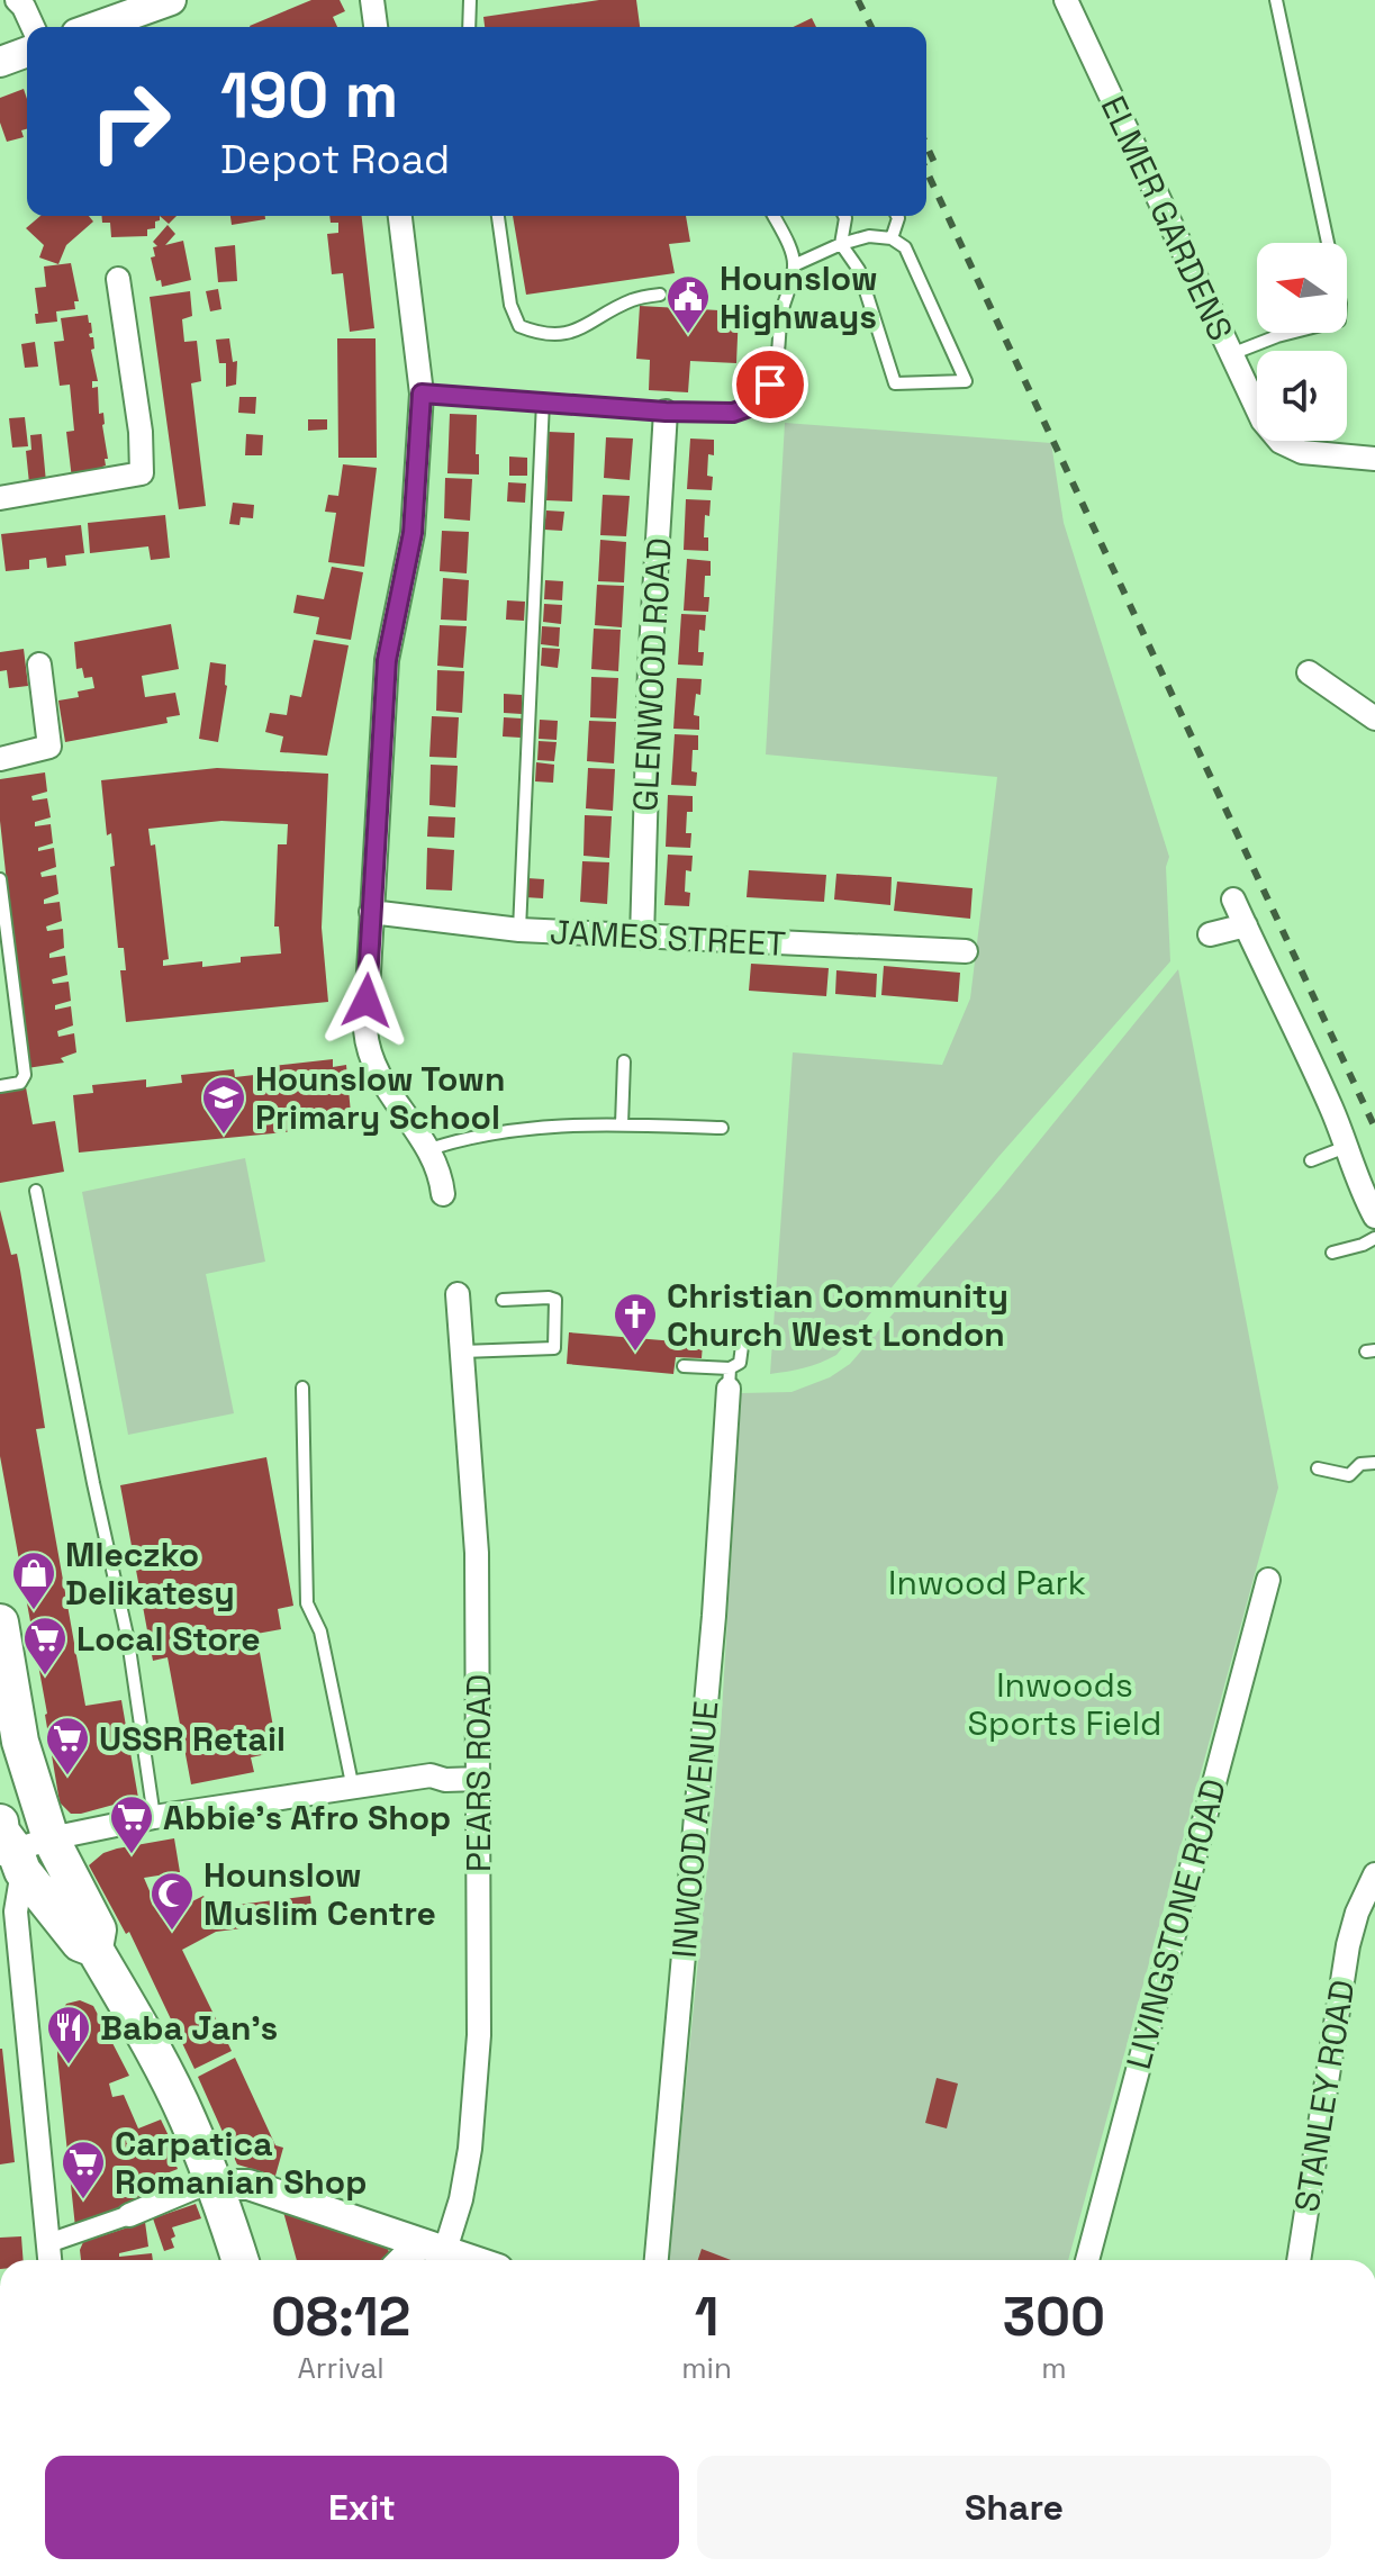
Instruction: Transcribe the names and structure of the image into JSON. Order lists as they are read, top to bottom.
{
  "streets": {
    "street": [
      "ELMER GARDENS",
      "GLENWOOD ROAD",
      "JAMES STREET",
      "PEARS ROAD",
      "INWOOD AVENUE",
      "LIVINGSTONE ROAD",
      "STANLEY ROAD"
    ]
  },
  "crossings": [
    ["GLENWOOD ROAD", "JAMES STREET"]
  ],
  "parks": ["Inwood Park", "Inwoods Sports Field"],
  "places": {
    "public building": ["Hounslow Highways"],
    "school or university": ["Hounslow Town Primary School"],
    "church": ["Christian Community Church West London"],
    "shop": ["Mleczko Delikatesy"],
    "supermarket": [
      "Local Store",
      "USSR Retail",
      "Abbie's Afro Shop",
      "Carpatica Romanian Shop"
    ],
    "mosque": ["Hounslow Muslim Centre"],
    "restaurant": ["Baba Jan's"]
  },
  "north": "left",
  "page": {
    "turn": ["190 m", "Depot Road"],
    "eta": [
      "08:12",
      "Arrival",
      "1",
      "min",
      "300",
      "m"
    ],
    "buttons": ["Exit", "Share"]
  }
}
